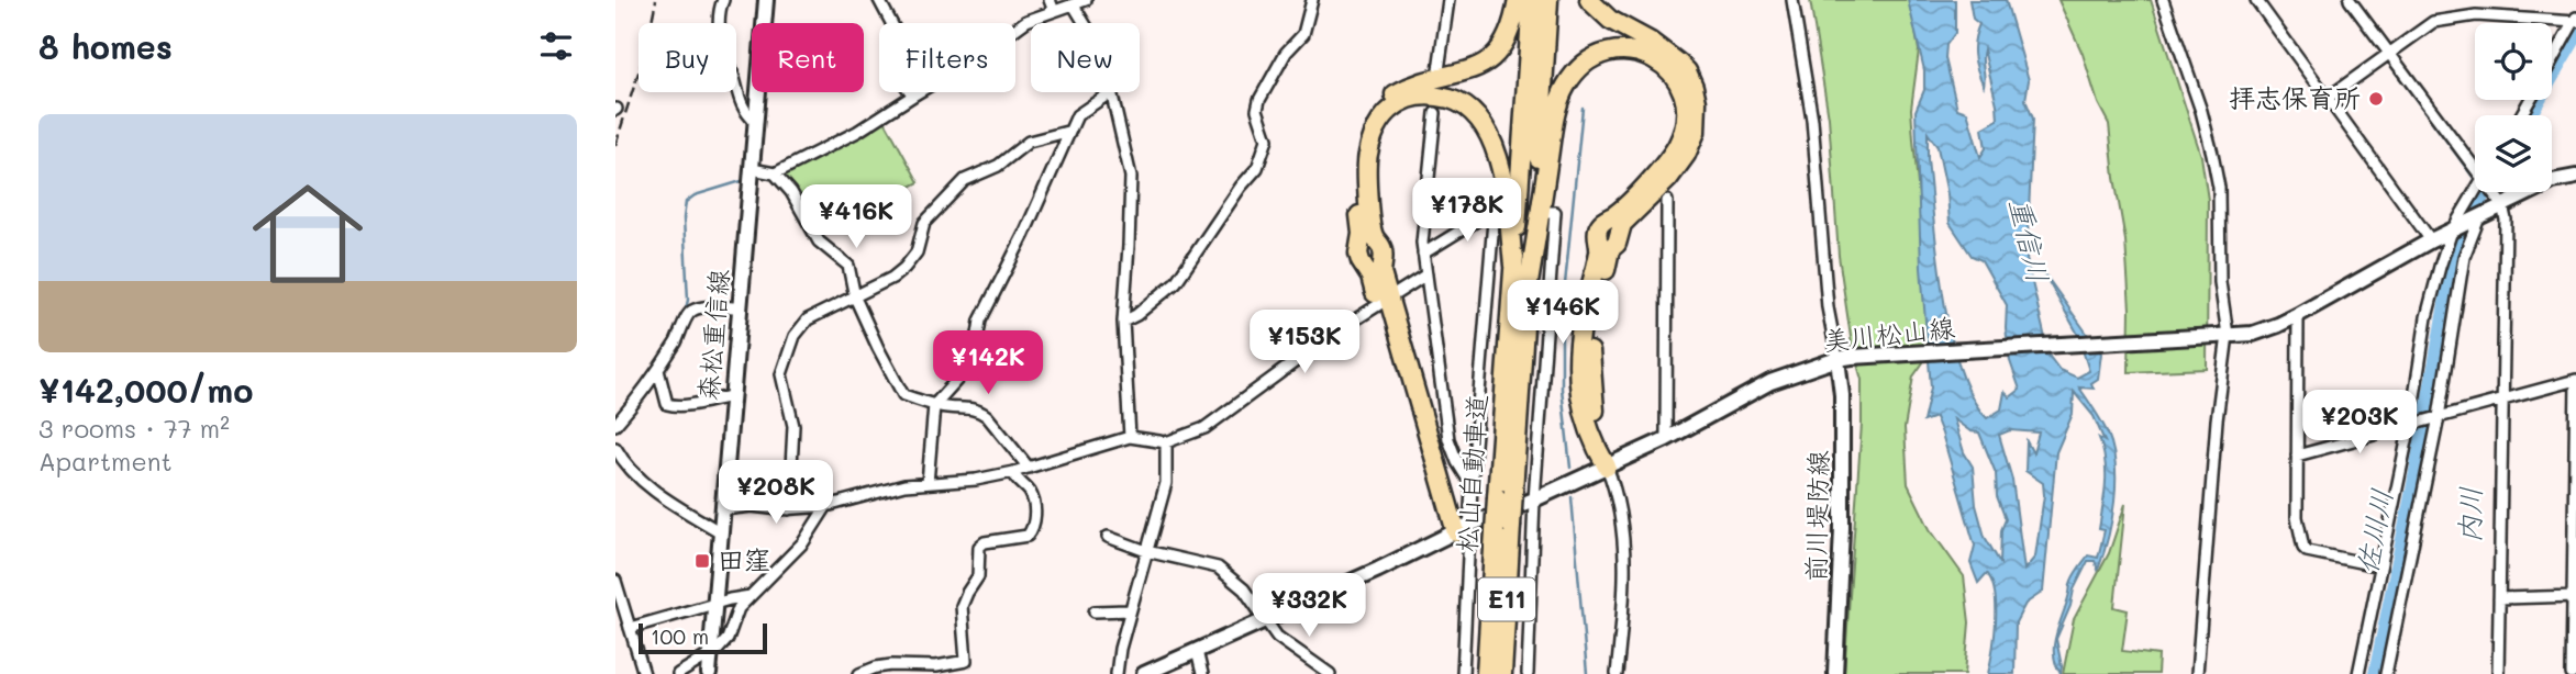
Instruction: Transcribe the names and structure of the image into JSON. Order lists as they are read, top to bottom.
{
  "streets": {
    "highway": ["松山自動車道", "E11"],
    "main road": ["森松重信線", "美川松山線", "前川堤防線"]
  },
  "crossings": [
    ["美川松山線", "前川堤防線"]
  ],
  "water": ["重信川", "内川", "佐川川"],
  "places": {
    "other": ["拝志保育所"],
    "transit": ["田窪"]
  },
  "scale_bar": "100 m",
  "page": {
    "heading": "8 homes",
    "chip": [
      "Buy",
      "Rent",
      "Filters",
      "New"
    ],
    "list": [
      {
        "name": "¥142,000/mo",
        "note": "3 rooms · 77 m² · Apartment"
      }
    ],
    "price": [
      "¥178K",
      "¥416K",
      "¥146K",
      "¥153K",
      "¥142K",
      "¥203K",
      "¥208K",
      "¥332K"
    ],
    "scale": "100 m"
  }
}
